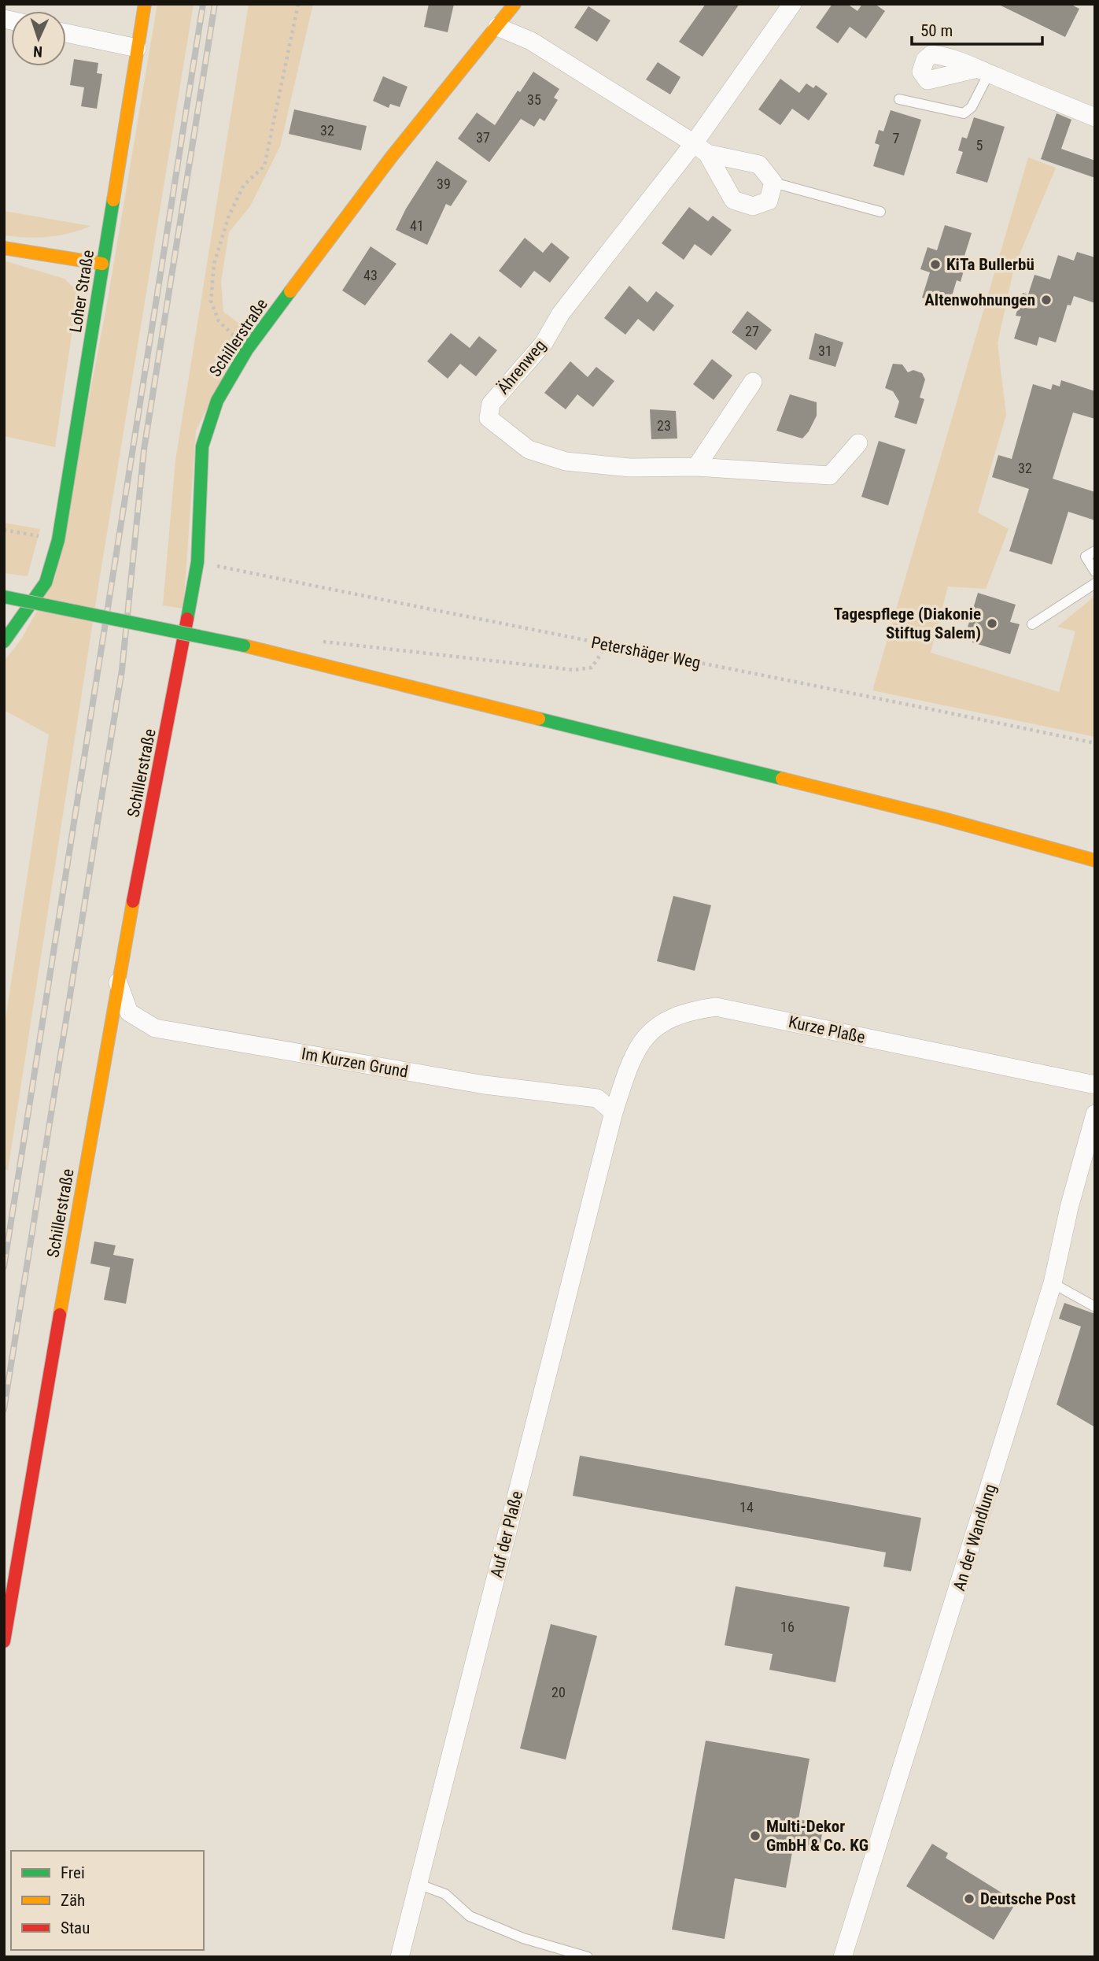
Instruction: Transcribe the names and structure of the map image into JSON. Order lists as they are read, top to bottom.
{
  "streets": {
    "street": [
      "Loher Straße",
      "Schillerstraße",
      "Ährenweg",
      "Kurze Plaße",
      "Im Kurzen Grund",
      "Auf der Plaße",
      "An der Wandlung"
    ],
    "path": ["Petershäger Weg"]
  },
  "crossings": [
    ["Schillerstraße", "Petershäger Weg"],
    ["Schillerstraße", "Im Kurzen Grund"],
    ["Kurze Plaße", "Im Kurzen Grund"],
    ["Kurze Plaße", "Auf der Plaße"],
    ["Im Kurzen Grund", "Auf der Plaße"]
  ],
  "places": [
    "KiTa Bullerbü",
    "Altenwohnungen",
    "Tagespflege (Diakonie Stiftug Salem)",
    "Multi-Dekor GmbH & Co. KG",
    "Deutsche Post"
  ],
  "house_numbers": [
    "35",
    "32",
    "37",
    "7",
    "5",
    "39",
    "41",
    "43",
    "27",
    "31",
    "23",
    "32",
    "14",
    "16",
    "20"
  ],
  "legend": ["Frei", "Zäh", "Stau"],
  "scale_bar": "50 m",
  "north": "bottom"
}
